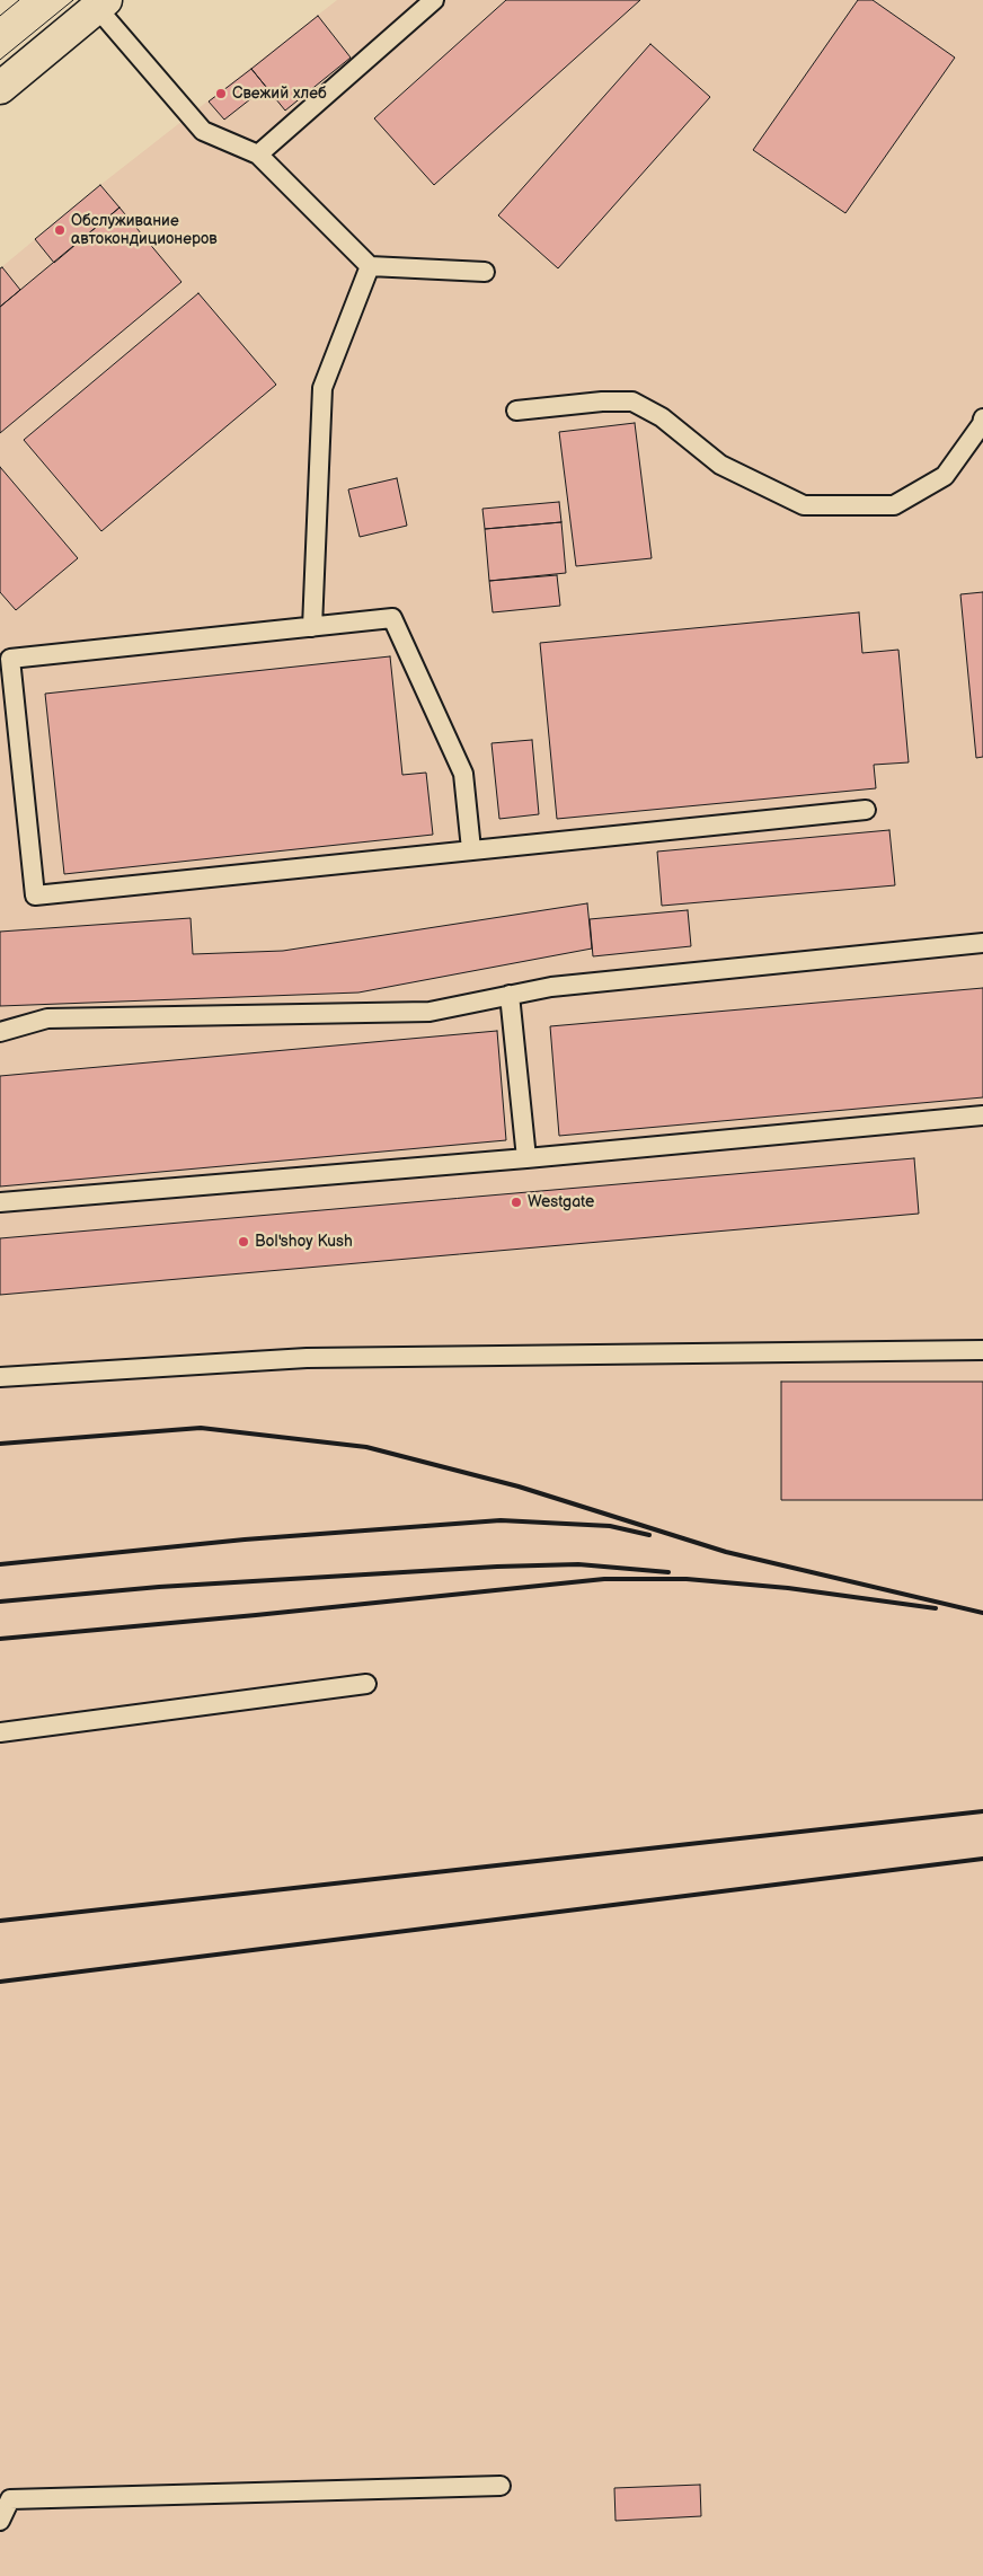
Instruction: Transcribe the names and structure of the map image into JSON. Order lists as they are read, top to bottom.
{
  "places": [
    "Свежий хлеб",
    "Обслуживание автокондиционеров",
    "Westgate",
    "Bol'shoy Kush"
  ]
}
